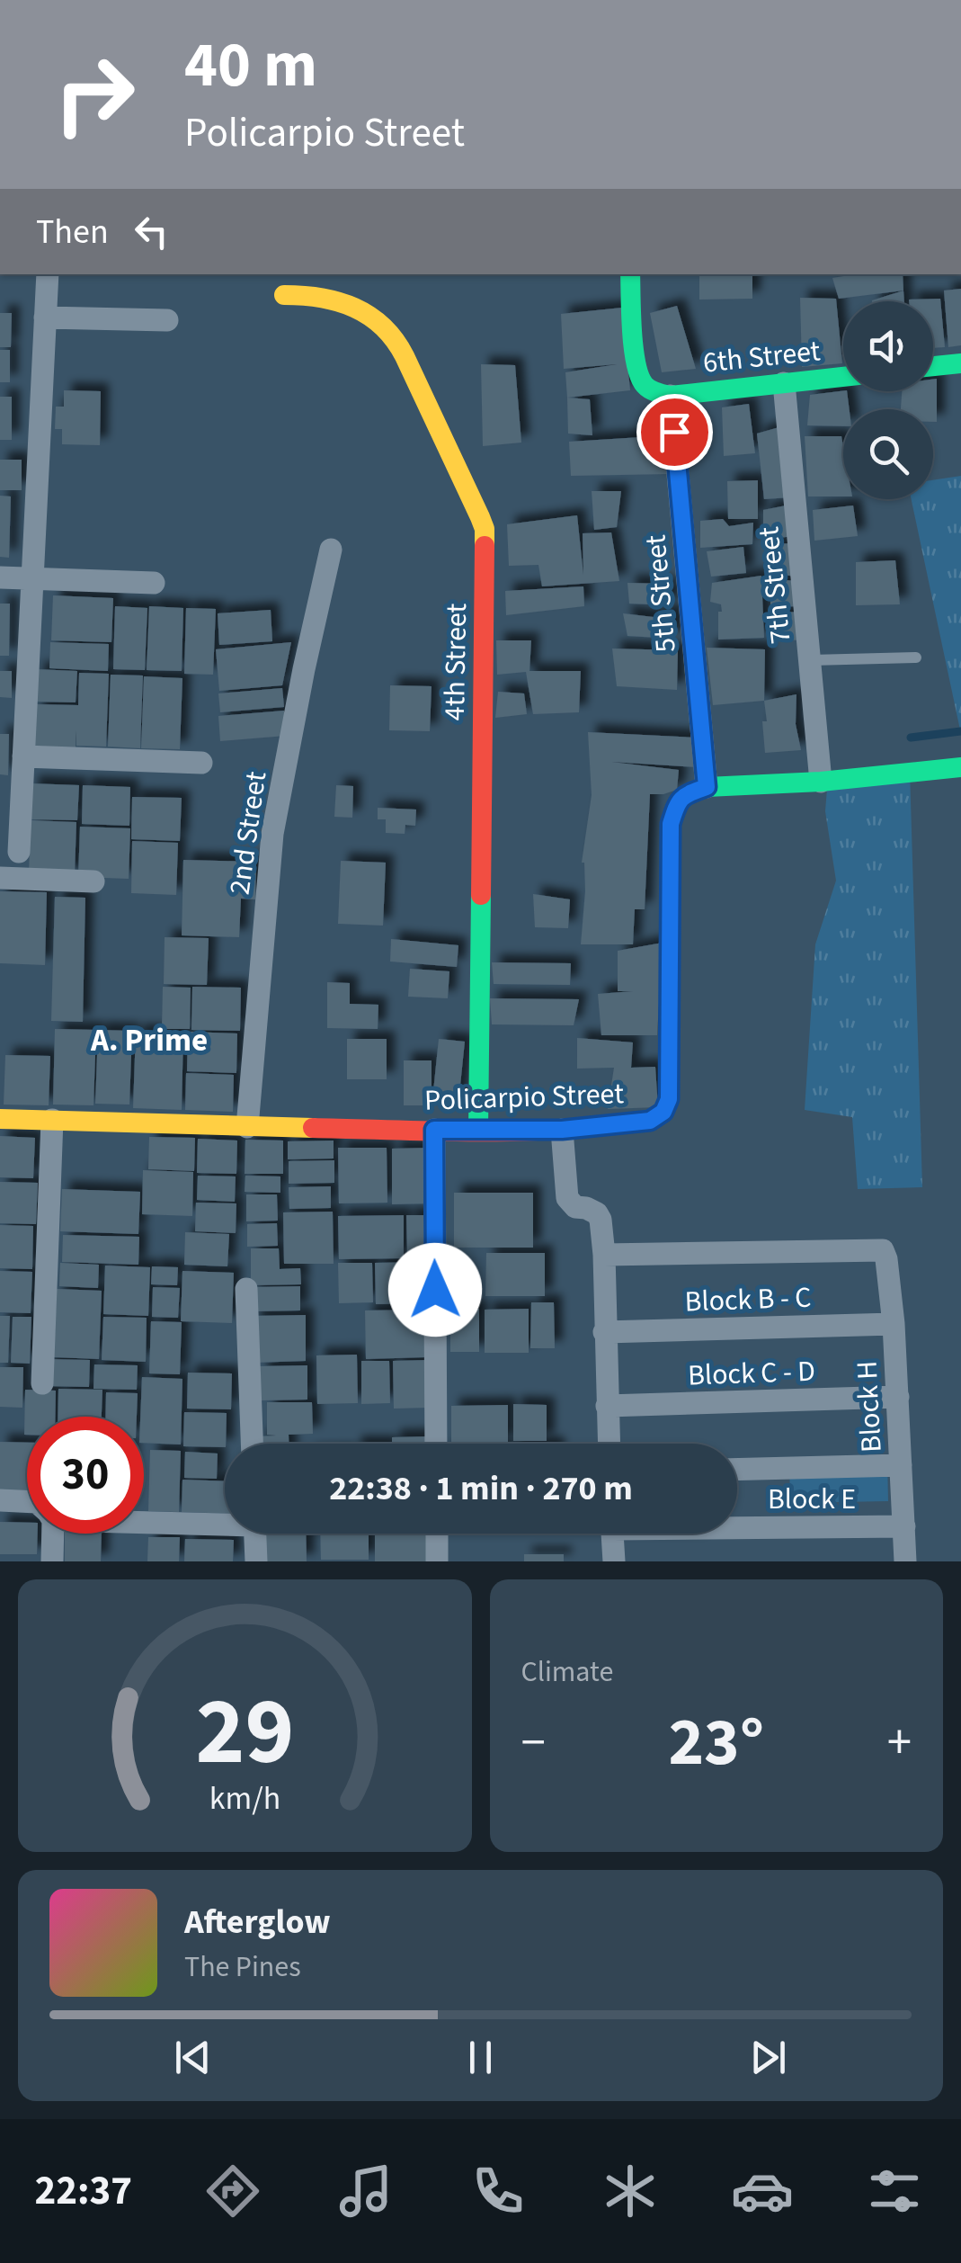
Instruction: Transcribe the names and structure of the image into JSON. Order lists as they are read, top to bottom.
{
  "streets": {
    "street": [
      "6th Street",
      "7th Street",
      "5th Street",
      "4th Street",
      "2nd Street",
      "Policarpio Street",
      "Block B - C",
      "Block C - D",
      "Block H",
      "Block E"
    ]
  },
  "crossings": [
    ["6th Street", "7th Street"],
    ["6th Street", "5th Street"],
    ["5th Street", "Policarpio Street"],
    ["4th Street", "Policarpio Street"],
    ["2nd Street", "Policarpio Street"],
    ["Block B - C", "Block H"],
    ["Block C - D", "Block H"],
    ["Block H", "Block E"]
  ],
  "districts": ["A. Prime"],
  "page": {
    "turn": ["40 m", "Policarpio Street"],
    "then": "Then",
    "limit": "30",
    "trip": "22:38 · 1 min · 270 m",
    "tile": "Climate",
    "heat": ["−", "23°", "+"],
    "song": ["Afterglow", "The Pines"],
    "tabs": "22:37",
    "gauge": ["29", "km/h"]
  }
}
